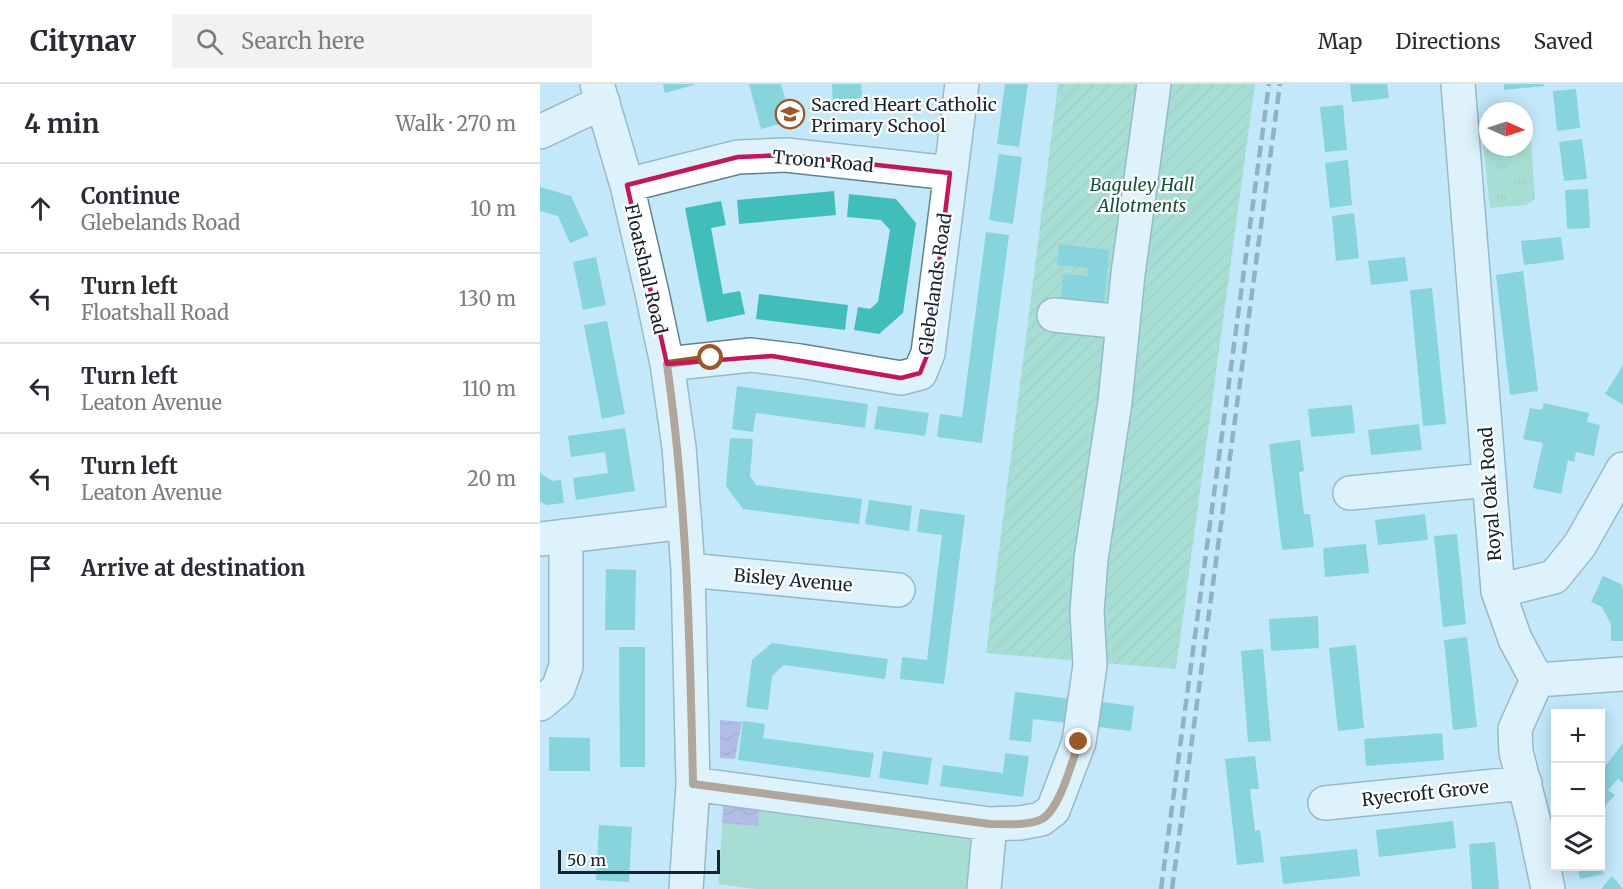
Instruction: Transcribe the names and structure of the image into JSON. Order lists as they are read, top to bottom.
{
  "streets": {
    "street": [
      "Troon Road",
      "Floatshall Road",
      "Glebelands Road",
      "Royal Oak Road",
      "Bisley Avenue",
      "Ryecroft Grove"
    ]
  },
  "crossings": [
    ["Troon Road", "Floatshall Road"],
    ["Troon Road", "Glebelands Road"],
    ["Floatshall Road", "Glebelands Road"],
    ["Floatshall Road", "Bisley Avenue"]
  ],
  "parks": ["Baguley Hall Allotments"],
  "places": {
    "school or university": ["Sacred Heart Catholic Primary School"]
  },
  "scale_bar": "50 m",
  "north": "right",
  "page": {
    "header": "Citynav",
    "search": "Search here",
    "nav": ["Map", "Directions", "Saved"],
    "heading": ["4 min", "Walk · 270 m"],
    "list": [
      ["Continue", "Glebelands Road", "10 m"],
      ["Turn left", "Floatshall Road", "130 m"],
      ["Turn left", "Leaton Avenue", "110 m"],
      ["Turn left", "Leaton Avenue", "20 m"],
      "Arrive at destination"
    ],
    "map_buttons": ["+", "−"],
    "scale": "50 m"
  }
}
